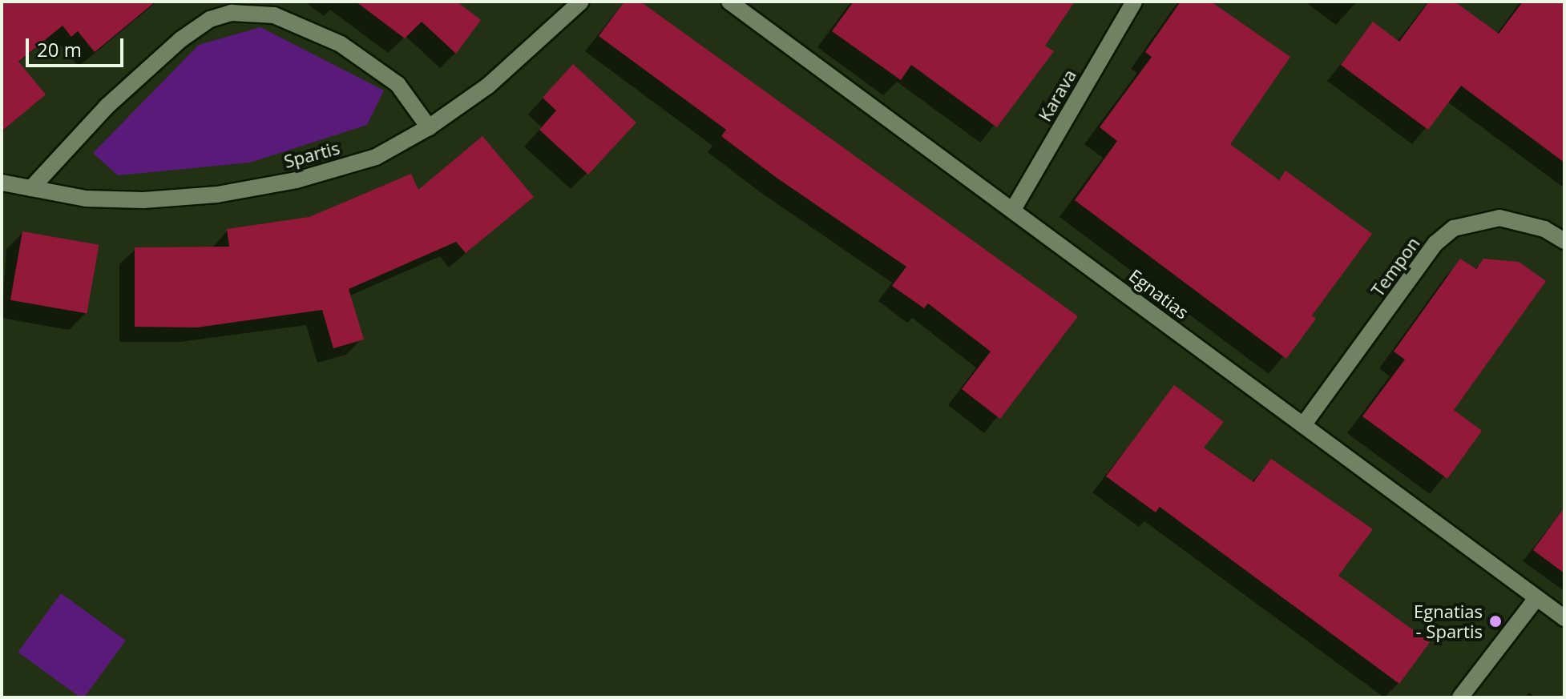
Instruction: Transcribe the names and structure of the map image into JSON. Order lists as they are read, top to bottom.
{
  "streets": {
    "street": [
      "Karava",
      "Spartis",
      "Tempon",
      "Egnatias"
    ]
  },
  "crossings": [
    ["Karava", "Egnatias"],
    ["Tempon", "Egnatias"]
  ],
  "places": ["Egnatias - Spartis"],
  "scale_bar": "20 m"
}
